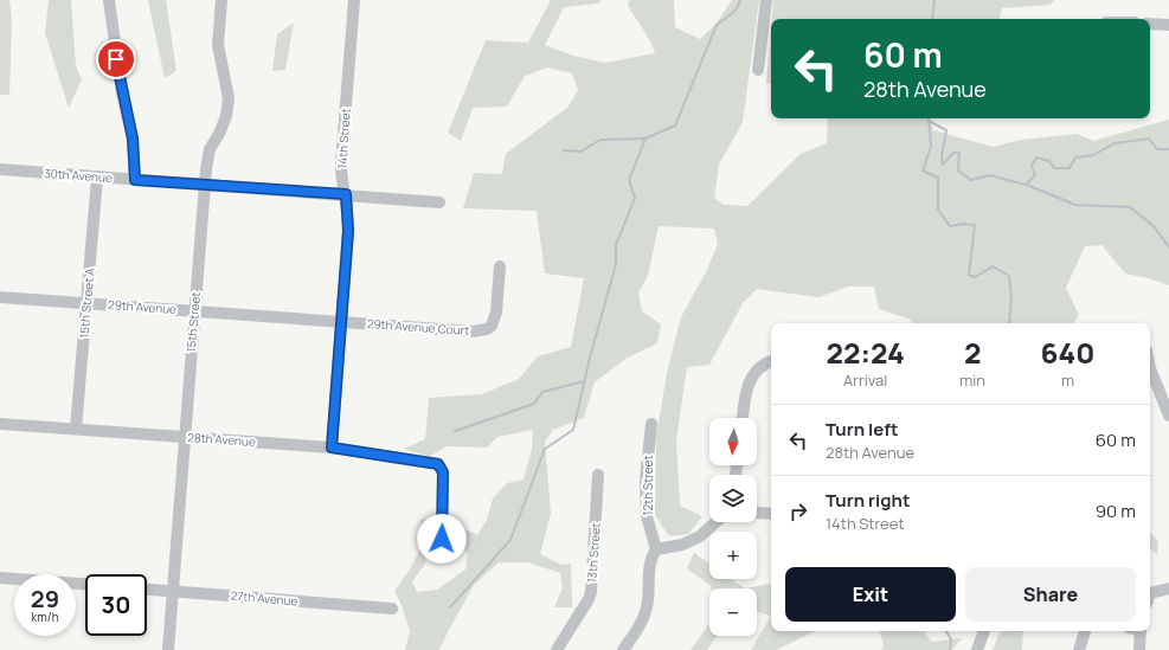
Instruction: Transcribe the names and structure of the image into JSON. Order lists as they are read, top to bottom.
{
  "streets": {
    "street": [
      "14th Street",
      "30th Avenue",
      "15th Street A",
      "29th Avenue",
      "15th Street",
      "29th Avenue Court",
      "28th Avenue",
      "12th Street",
      "13th Street",
      "27th Avenue"
    ]
  },
  "crossings": [
    ["14th Street", "30th Avenue"],
    ["14th Street", "29th Avenue"],
    ["14th Street", "29th Avenue Court"],
    ["14th Street", "28th Avenue"],
    ["30th Avenue", "15th Street A"],
    ["30th Avenue", "15th Street"],
    ["15th Street A", "29th Avenue"],
    ["15th Street A", "28th Avenue"],
    ["29th Avenue", "15th Street"],
    ["29th Avenue", "29th Avenue Court"],
    ["15th Street", "28th Avenue"],
    ["15th Street", "27th Avenue"]
  ],
  "north": "bottom",
  "page": {
    "turn": ["60 m", "28th Avenue"],
    "eta": [
      "22:24",
      "Arrival",
      "2",
      "min",
      "640",
      "m"
    ],
    "list": [
      {
        "name": "Turn left",
        "note": "28th Avenue",
        "value": "60 m"
      },
      {
        "name": "Turn right",
        "note": "14th Street",
        "value": "90 m"
      }
    ],
    "map_buttons": ["+", "−"],
    "buttons": ["Exit", "Share"],
    "speed": "29 km/h",
    "limit": "30"
  }
}
